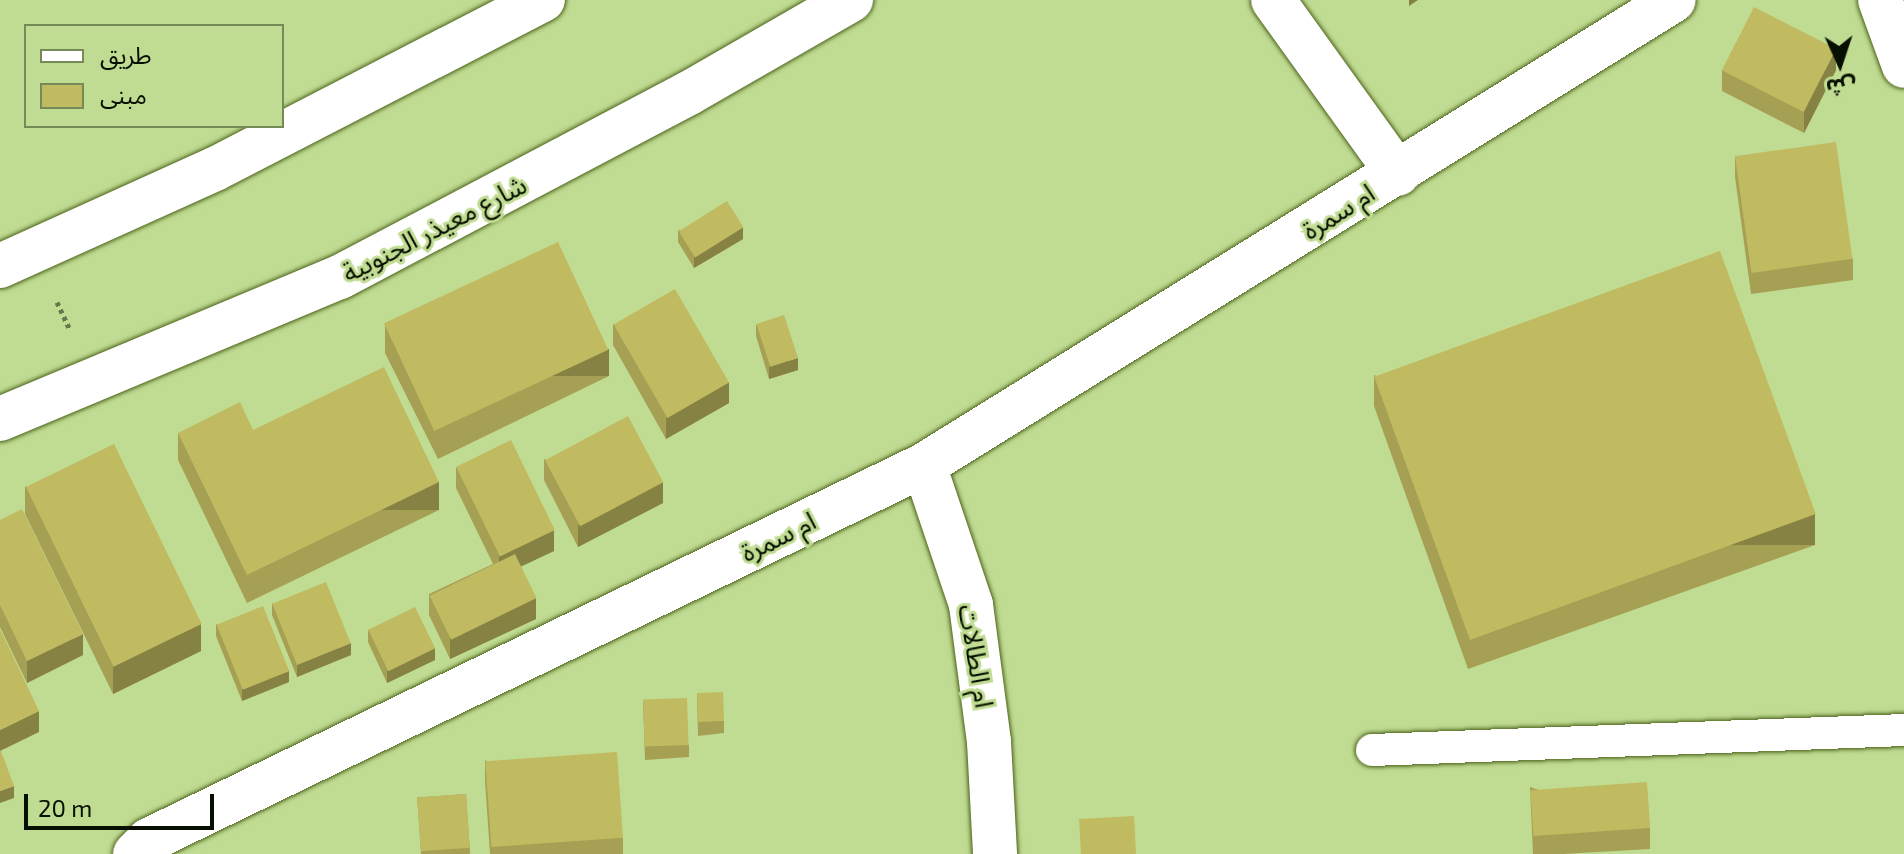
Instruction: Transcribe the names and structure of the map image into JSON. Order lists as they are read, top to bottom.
{
  "streets": {
    "street": ["ام سمرة", "شارع معيذر الجنوبية", "ام الطالات"]
  },
  "crossings": [
    ["ام سمرة", "ام الطالات"]
  ],
  "legend": ["طريق", "مبنى"],
  "scale_bar": "20 m",
  "north": "bottom"
}
